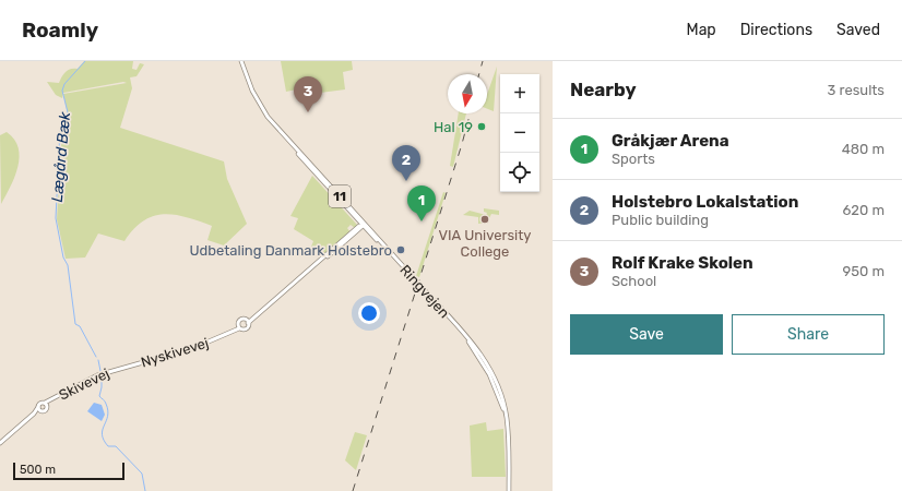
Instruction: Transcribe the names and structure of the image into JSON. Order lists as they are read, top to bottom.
{
  "streets": {
    "main road": [
      "11",
      "Ringvejen",
      "Nyskivevej",
      "Skivevej"
    ]
  },
  "crossings": [
    ["Nyskivevej", "Skivevej"]
  ],
  "water": ["Lægård Bæk"],
  "places": ["Hal 19", "VIA University College", "Udbetaling Danmark Holstebro"],
  "scale_bar": "500 m",
  "north": "bottom",
  "page": {
    "header": "Roamly",
    "nav": ["Map", "Directions", "Saved"],
    "heading": ["Nearby", "3 results"],
    "map_buttons": ["+", "−"],
    "pins": ["3", "2", "1"],
    "list": [
      {
        "mark": "1",
        "name": "Gråkjær Arena",
        "note": "Sports",
        "value": "480 m"
      },
      {
        "mark": "2",
        "name": "Holstebro Lokalstation",
        "note": "Public building",
        "value": "620 m"
      },
      {
        "mark": "3",
        "name": "Rolf Krake Skolen",
        "note": "School",
        "value": "950 m"
      }
    ],
    "buttons": ["Save", "Share"],
    "scale": "500 m"
  }
}
